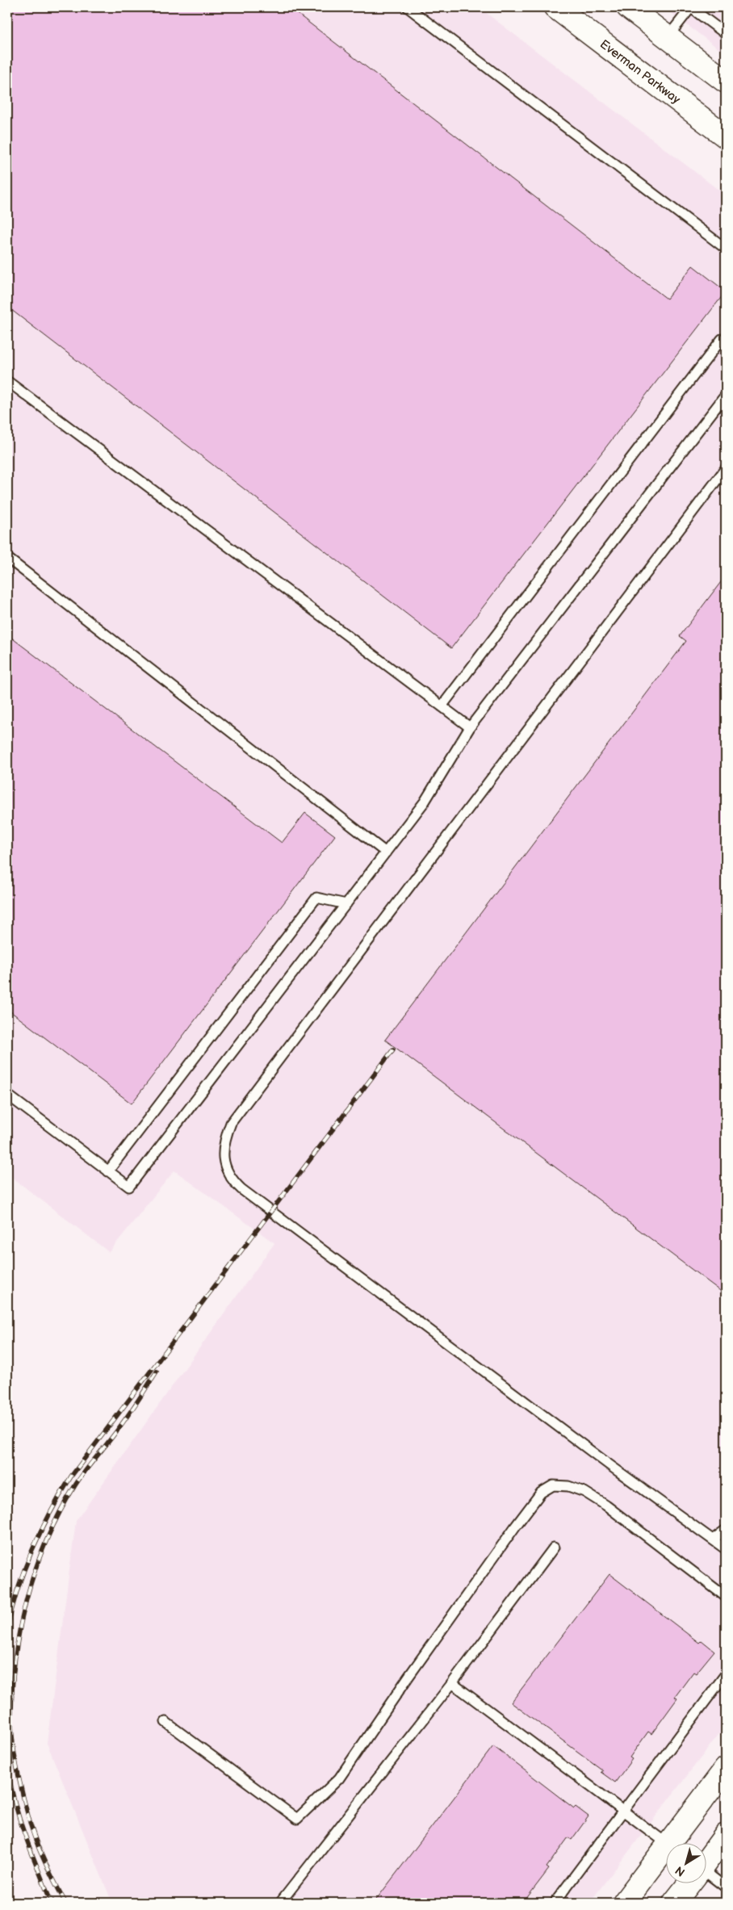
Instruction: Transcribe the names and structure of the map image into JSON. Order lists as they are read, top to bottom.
{
  "streets": {
    "main road": ["Everman Parkway"]
  },
  "north": "bottom left"
}
